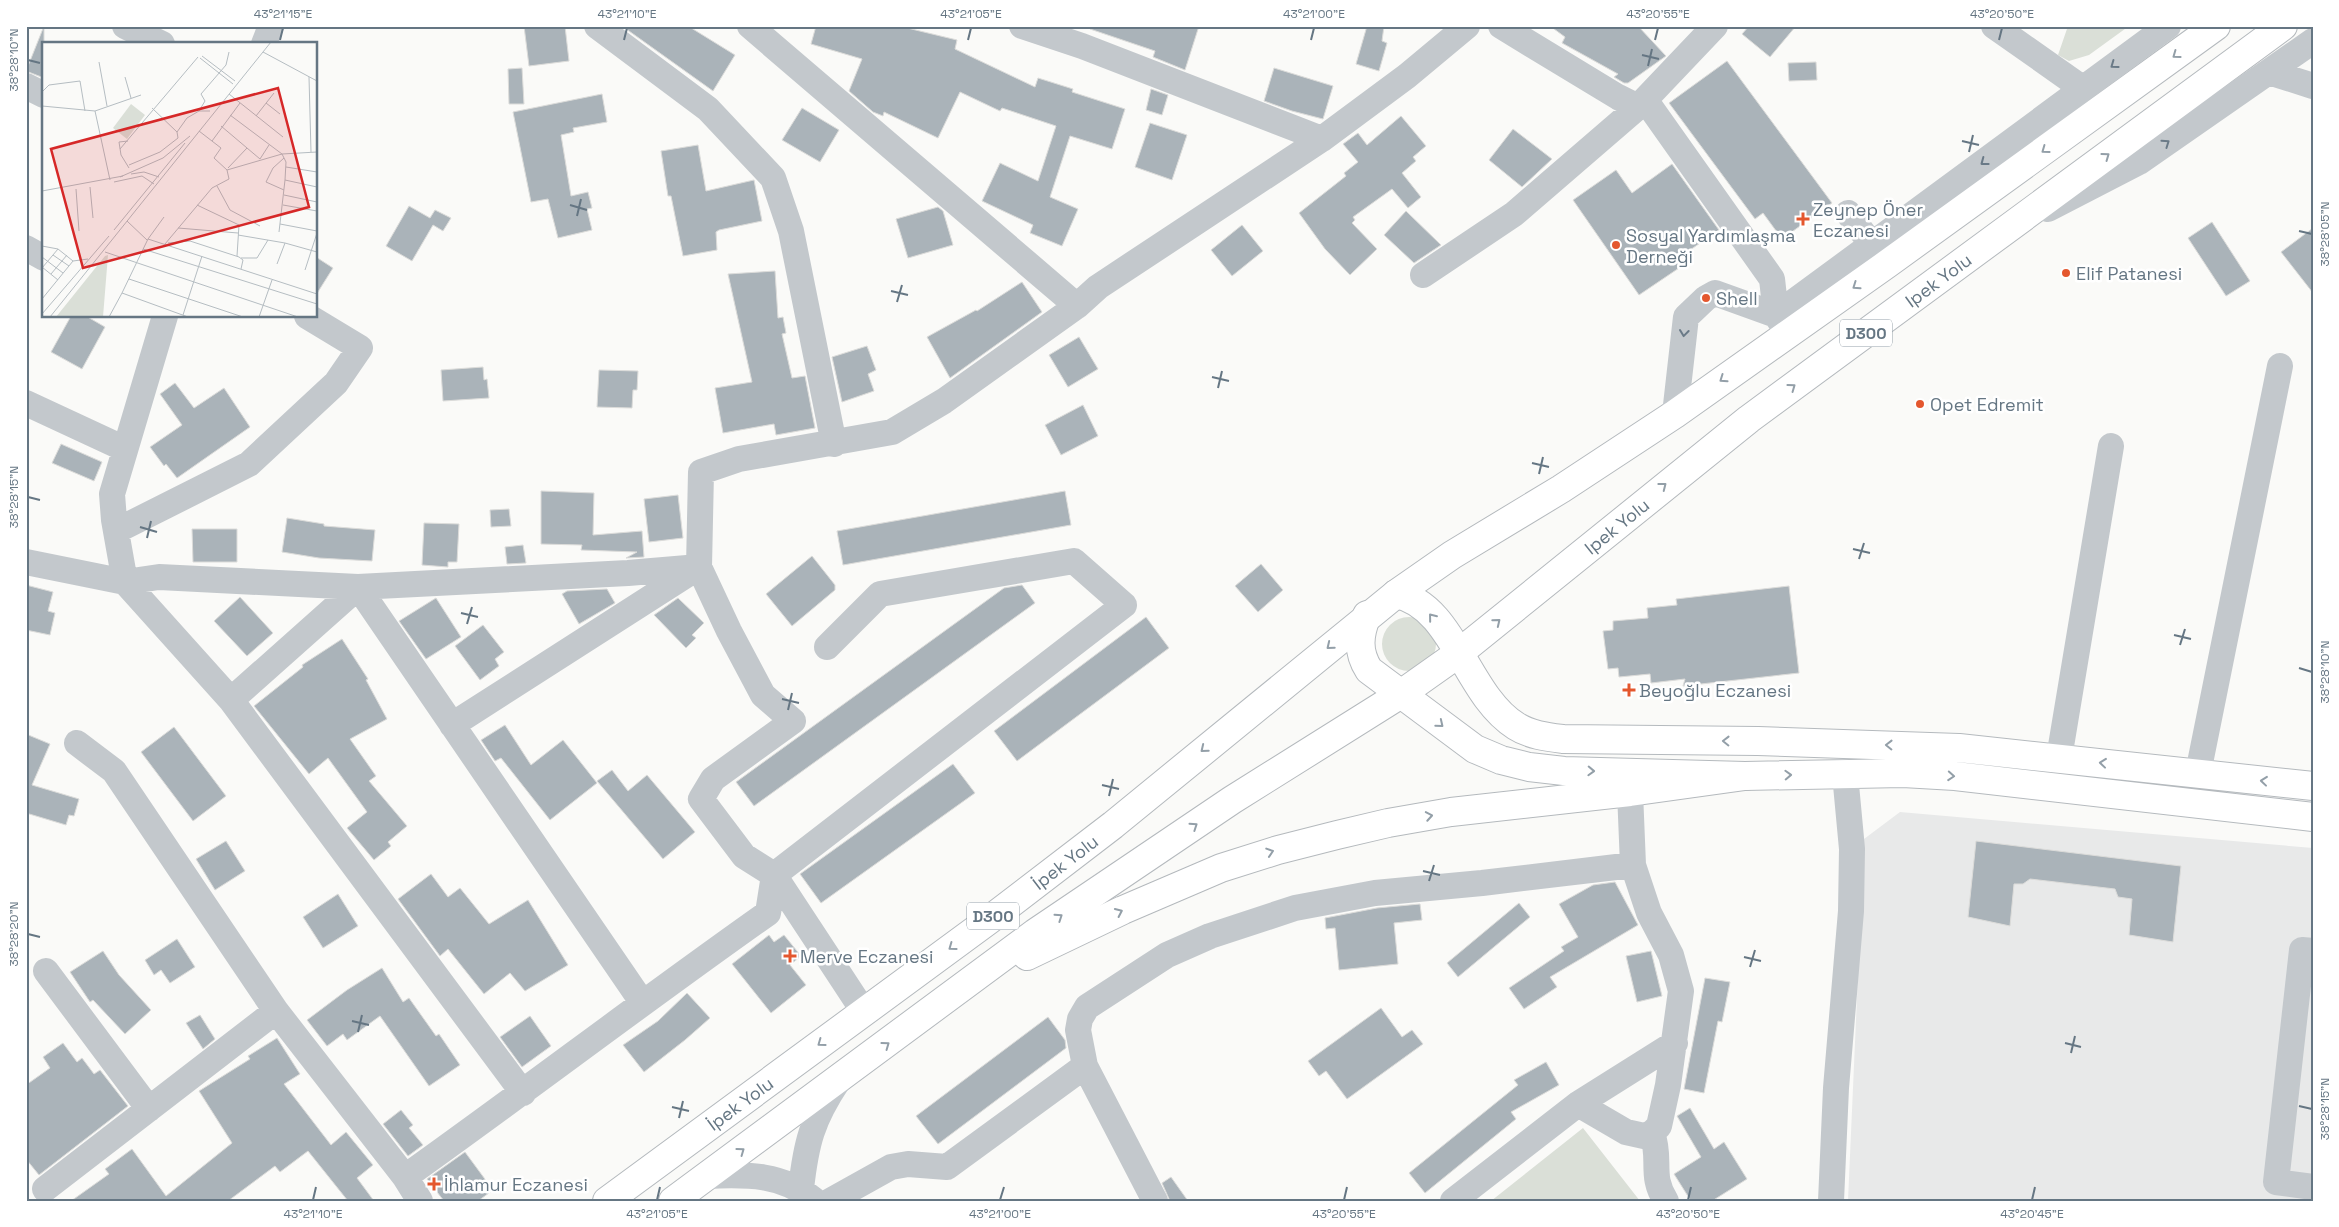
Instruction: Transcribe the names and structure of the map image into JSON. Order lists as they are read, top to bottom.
{
  "streets": {
    "main road": ["Ipek Yolu", "D300", "İpek Yolu"]
  },
  "crossings": [
    ["Ipek Yolu", "D300"],
    ["Ipek Yolu", "İpek Yolu"],
    ["D300", "İpek Yolu"]
  ],
  "places": {
    "health": [
      "Zeynep Öner Eczanesi",
      "Beyoğlu Eczanesi",
      "Merve Eczanesi",
      "İhlamur Eczanesi"
    ],
    "other": [
      "Sosyal Yardımlaşma Derneği",
      "Elif Patanesi",
      "Shell",
      "Opet Edremit"
    ]
  },
  "coordinates": [
    "43°21'15\"E",
    "43°21'10\"E",
    "43°21'05\"E",
    "43°21'00\"E",
    "43°20'55\"E",
    "43°20'50\"E",
    "38°28'10\"N",
    "38°28'05\"N",
    "38°28'15\"N",
    "38°28'20\"N",
    "43°20'45\"E"
  ]
}
